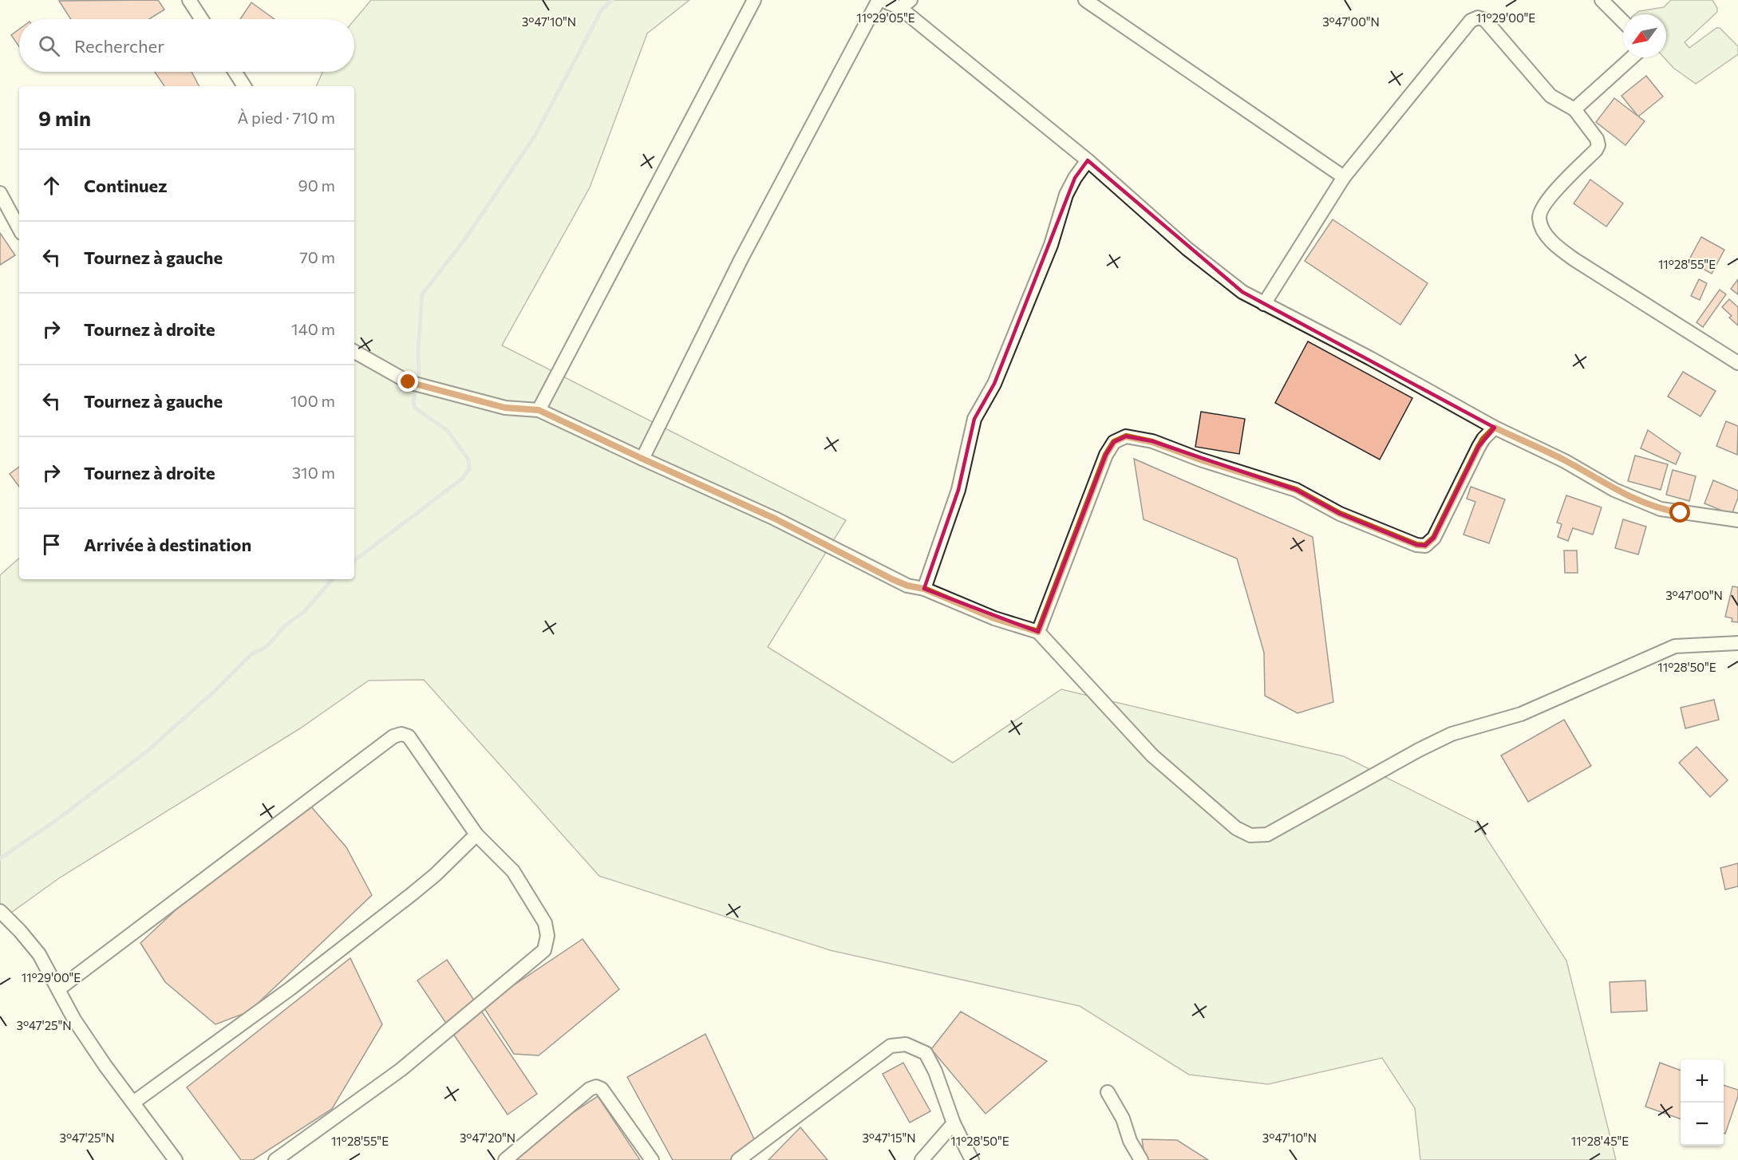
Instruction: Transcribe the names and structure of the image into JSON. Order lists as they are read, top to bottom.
{
  "north": "bottom left",
  "page": {
    "search": "Rechercher",
    "heading": ["9 min", "À pied · 710 m"],
    "list": [
      ["Continuez", "90 m"],
      ["Tournez à gauche", "70 m"],
      ["Tournez à droite", "140 m"],
      ["Tournez à gauche", "100 m"],
      ["Tournez à droite", "310 m"],
      "Arrivée à destination"
    ],
    "map_buttons": ["+", "−"]
  },
  "coordinates": [
    "11°29'05\"E",
    "11°29'00\"E",
    "3°47'10\"N",
    "3°47'00\"N",
    "11°28'55\"E",
    "11°28'50\"E",
    "3°47'25\"N",
    "3°47'20\"N",
    "3°47'15\"N",
    "11°28'45\"E"
  ]
}
